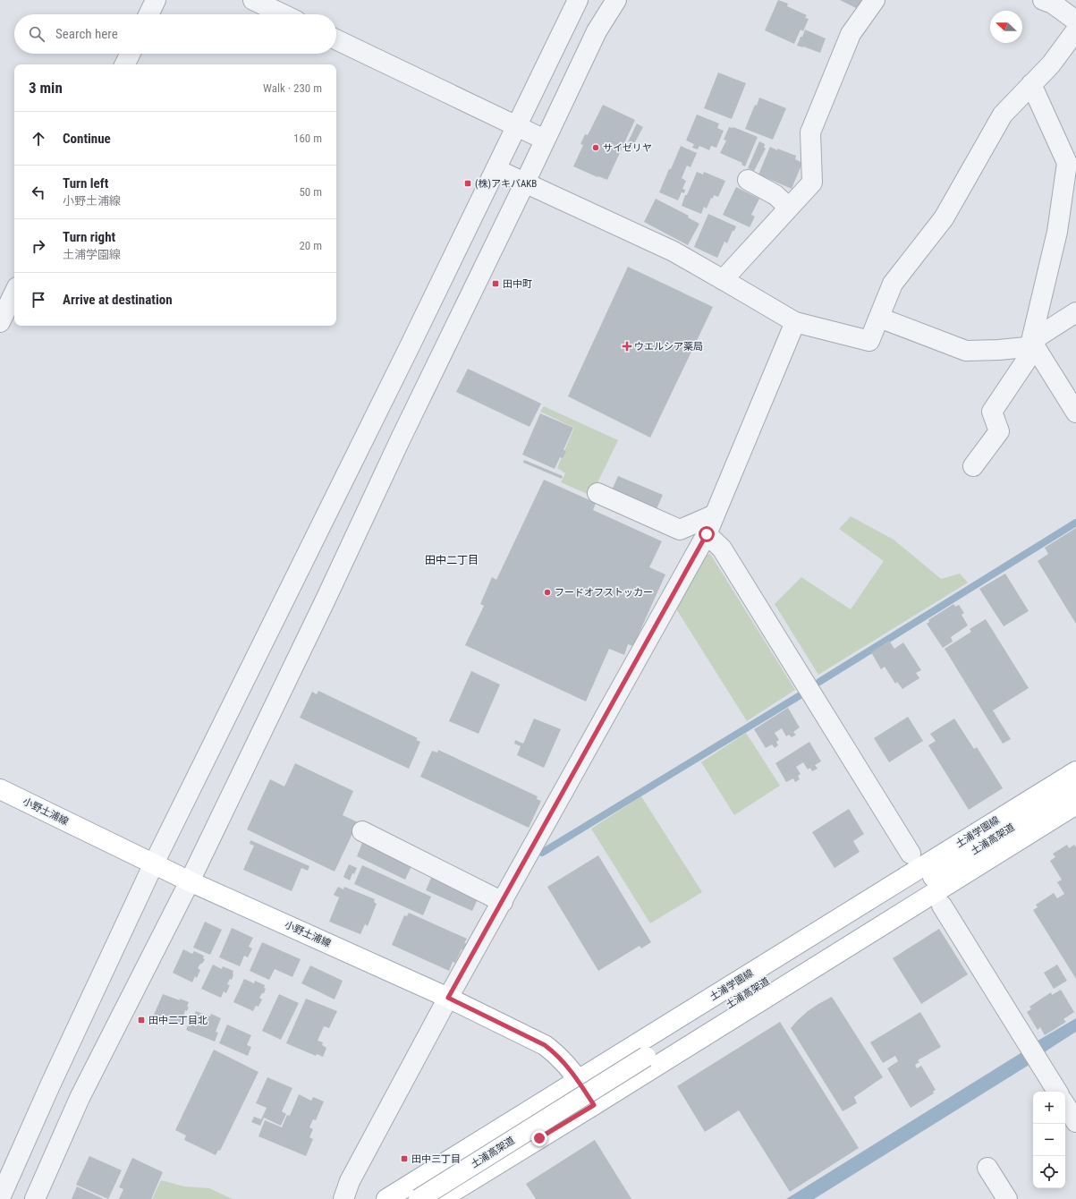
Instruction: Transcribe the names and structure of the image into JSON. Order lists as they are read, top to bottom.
{
  "streets": {
    "main road": ["小野土浦線", "土浦学園線", "土浦高架道"]
  },
  "crossings": [
    ["小野土浦線", "土浦学園線"]
  ],
  "districts": ["田中二丁目"],
  "places": {
    "other": ["サイゼリヤ", "フードオフストッカー"],
    "transit": [
      "(株)アキバAKB",
      "田中町",
      "田中二丁目北",
      "田中三丁目"
    ],
    "health": ["ウエルシア薬局"]
  },
  "north": "left",
  "page": {
    "search": "Search here",
    "heading": ["3 min", "Walk · 230 m"],
    "list": [
      ["Continue", "160 m"],
      ["Turn left", "小野土浦線", "50 m"],
      ["Turn right", "土浦学園線", "20 m"],
      "Arrive at destination"
    ],
    "map_buttons": ["+", "−"]
  }
}
